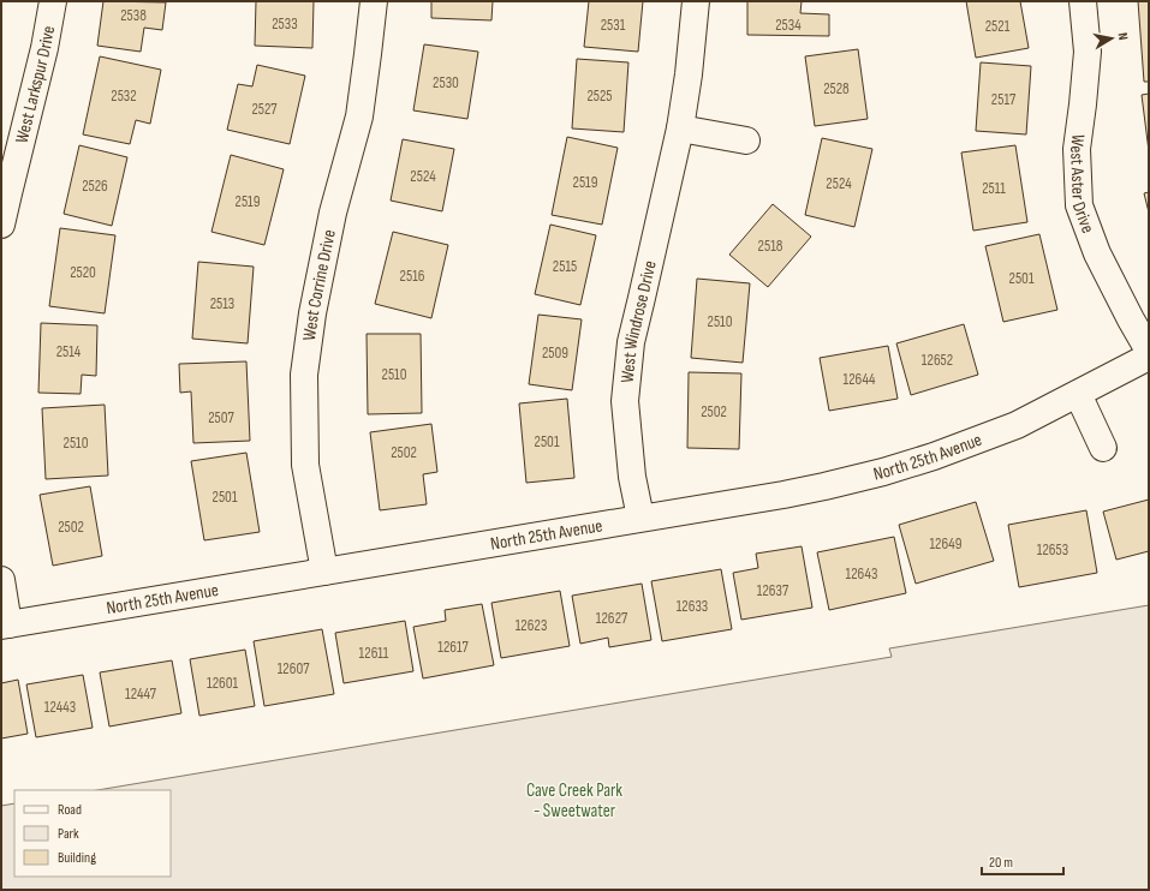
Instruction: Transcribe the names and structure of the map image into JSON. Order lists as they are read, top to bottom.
{
  "streets": {
    "street": [
      "West Larkspur Drive",
      "West Aster Drive",
      "West Corrine Drive",
      "West Windrose Drive",
      "North 25th Avenue"
    ]
  },
  "crossings": [
    ["West Corrine Drive", "North 25th Avenue"],
    ["West Windrose Drive", "North 25th Avenue"]
  ],
  "parks": ["Cave Creek Park - Sweetwater"],
  "house_numbers": [
    "2538",
    "2533",
    "2531",
    "2534",
    "2521",
    "2530",
    "2528",
    "2532",
    "2525",
    "2517",
    "2527",
    "2524",
    "2519",
    "2524",
    "2526",
    "2511",
    "2519",
    "2518",
    "2515",
    "2520",
    "2516",
    "2501",
    "2513",
    "2510",
    "2514",
    "2509",
    "12652",
    "2510",
    "12644",
    "2502",
    "2507",
    "2501",
    "2510",
    "2502",
    "2501",
    "2502",
    "12649",
    "12653",
    "12643",
    "12637",
    "12633",
    "12627",
    "12623",
    "12617",
    "12611",
    "12607",
    "12601",
    "12447",
    "12443"
  ],
  "legend": ["Road", "Park", "Building"],
  "scale_bar": "20 m",
  "north": "right"
}
